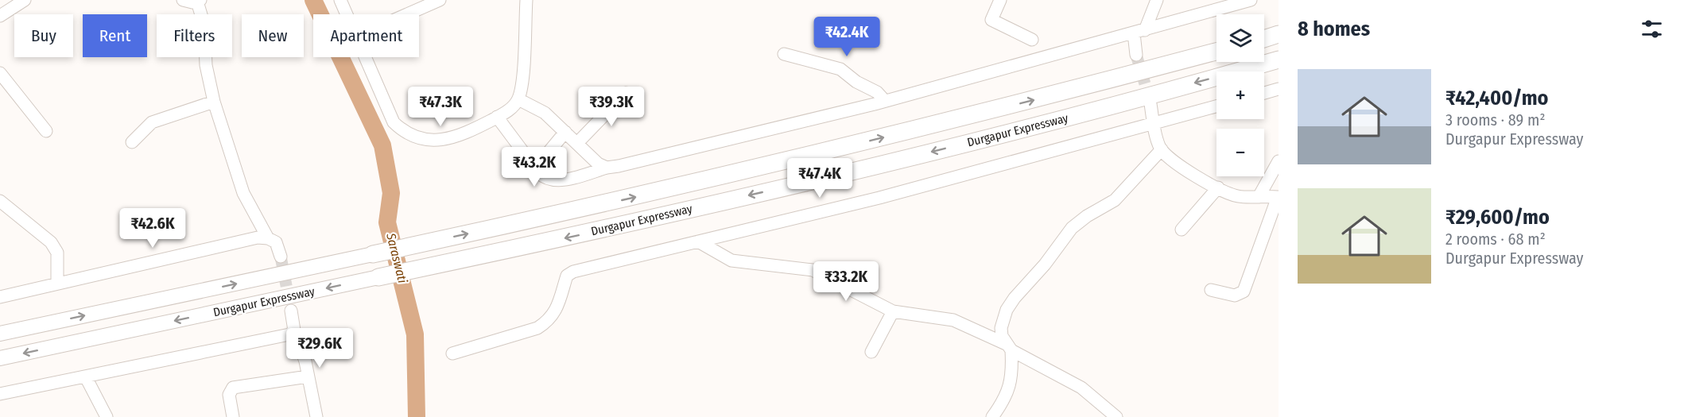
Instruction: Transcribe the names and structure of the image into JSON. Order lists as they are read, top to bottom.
{
  "streets": {
    "highway": ["Durgapur Expressway"]
  },
  "water": ["Saraswati"],
  "page": {
    "heading": "8 homes",
    "map_buttons": ["+", "−"],
    "chip": [
      "Buy",
      "Rent",
      "Filters",
      "New",
      "Apartment"
    ],
    "price": [
      "₹42.4K",
      "₹47.3K",
      "₹39.3K",
      "₹43.2K",
      "₹47.4K",
      "₹42.6K",
      "₹33.2K",
      "₹29.6K"
    ],
    "list": [
      {
        "name": "₹42,400/mo",
        "note": "3 rooms · 89 m² · Durgapur Expressway"
      },
      {
        "name": "₹29,600/mo",
        "note": "2 rooms · 68 m² · Durgapur Expressway"
      }
    ]
  }
}
